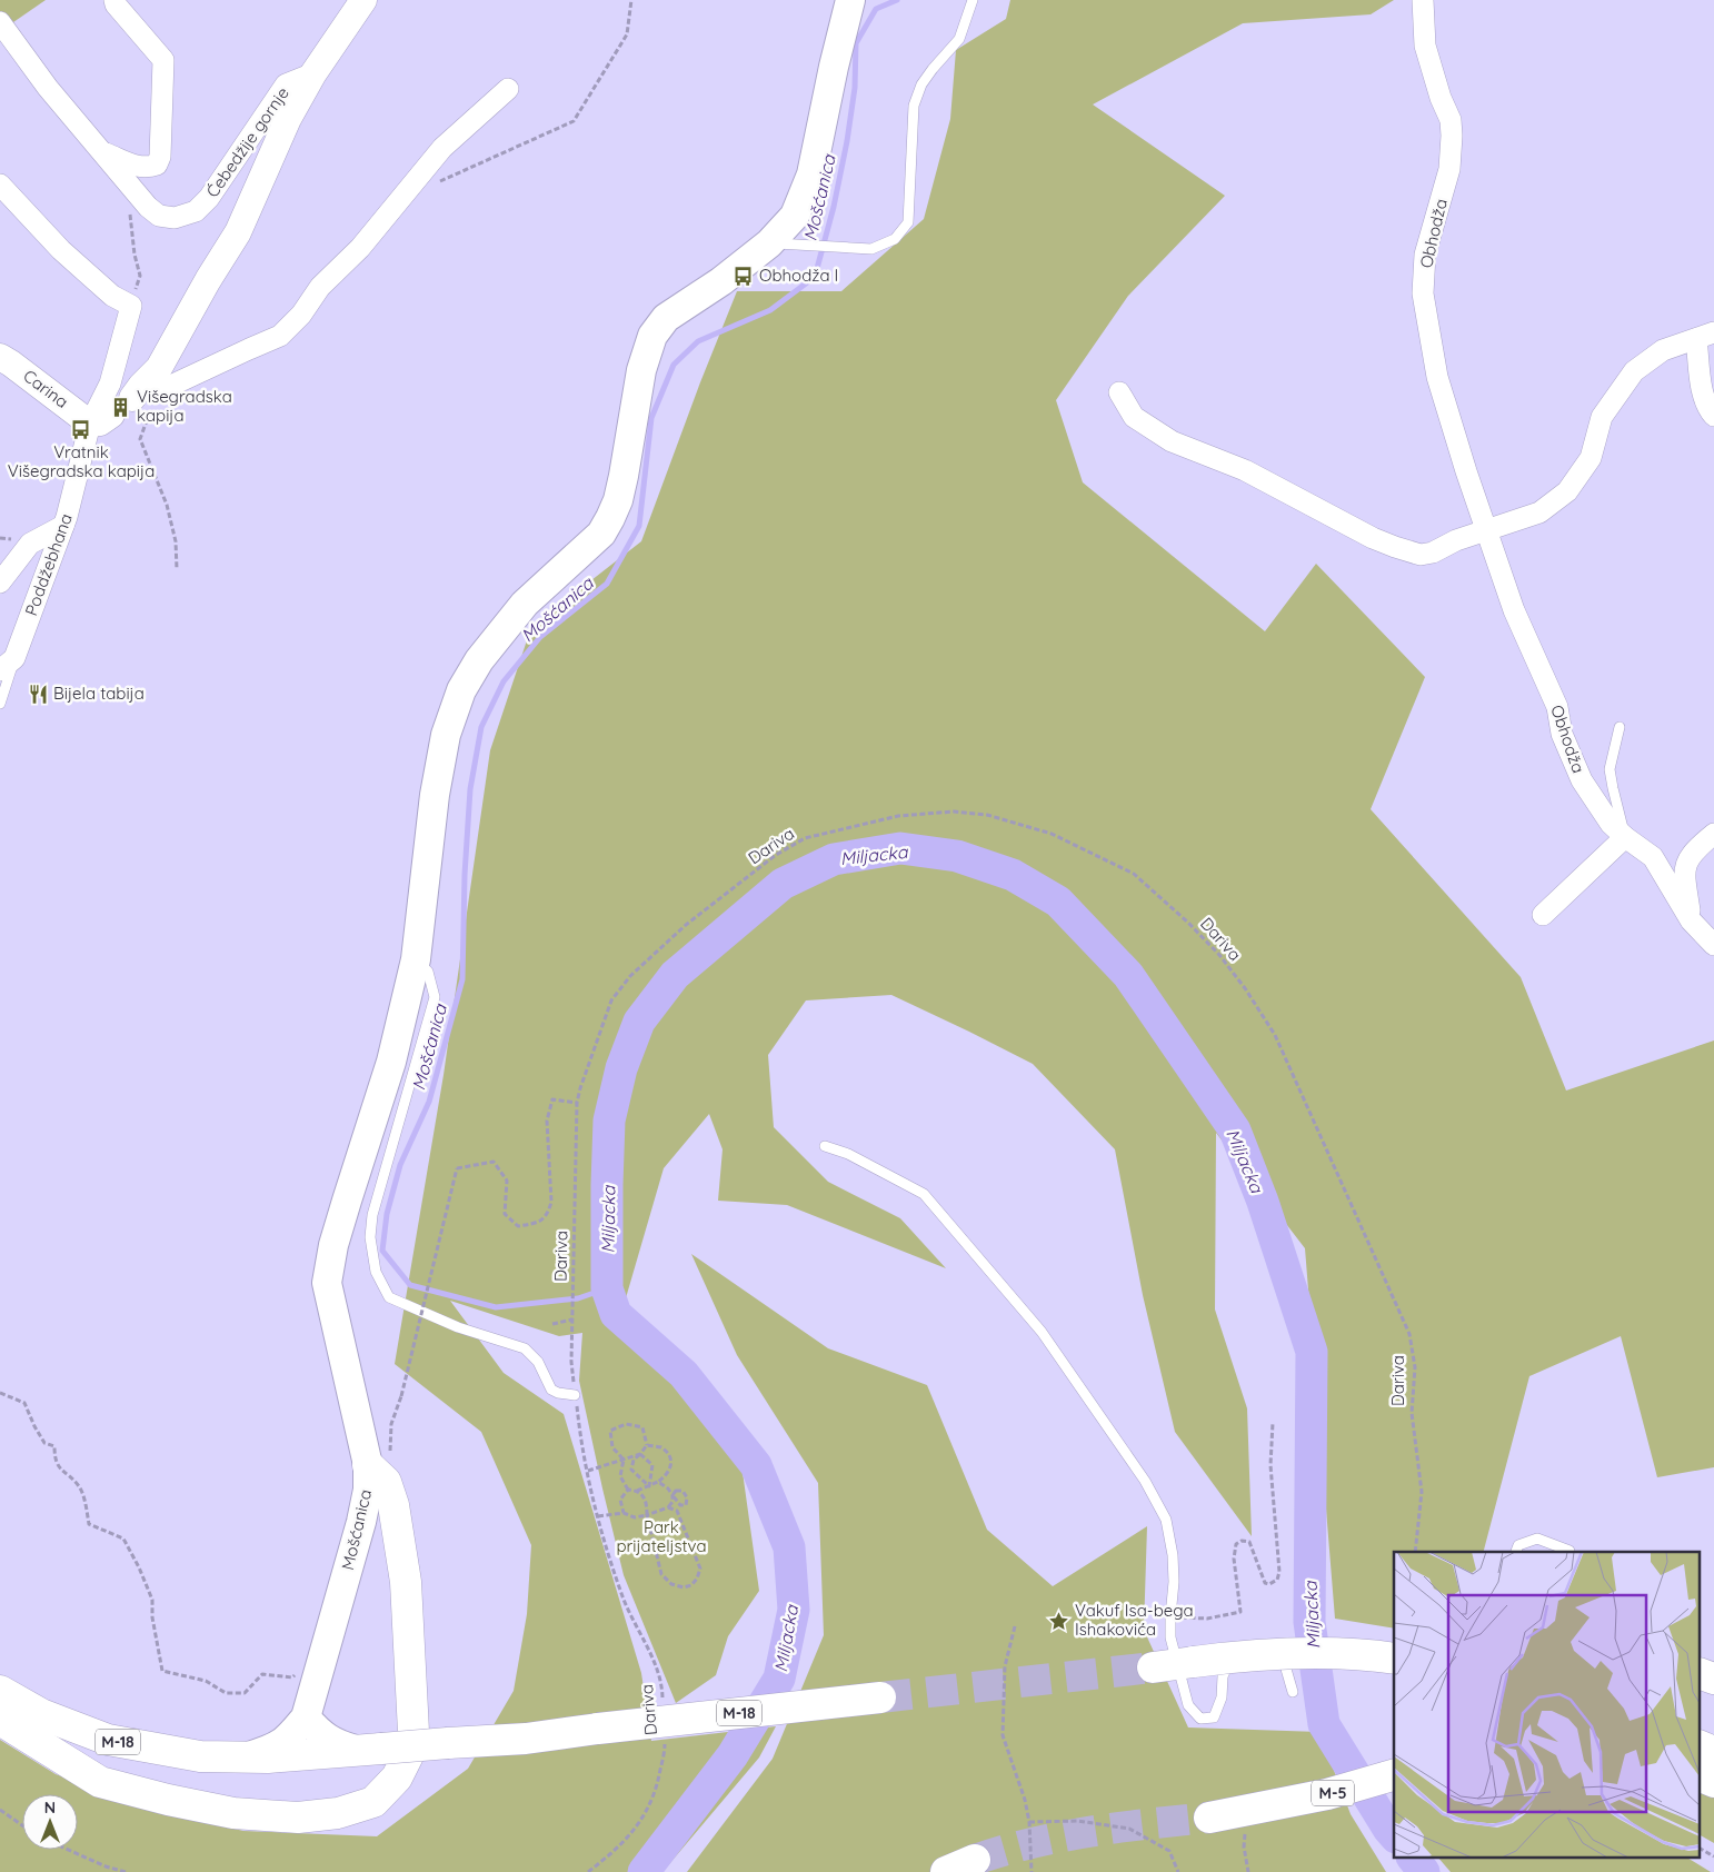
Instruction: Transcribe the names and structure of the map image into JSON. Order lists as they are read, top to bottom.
{
  "streets": {
    "main road": ["Mošćanica", "M-18", "M-5"],
    "street": [
      "Ćebedžije gornje",
      "Obhodža",
      "Carina",
      "Poddžebhana"
    ],
    "path": ["Dariva"]
  },
  "crossings": [
    ["Carina", "Poddžebhana"],
    ["Mošćanica", "M-18"]
  ],
  "water": ["Mošćanica", "Miljacka"],
  "parks": ["Park prijateljstva"],
  "places": {
    "bus stop": ["Obhodža I", "Vratnik Višegradska kapija"],
    "building": ["Višegradska kapija"],
    "restaurant": ["Bijela tabija"],
    "place": ["Vakuf Isa-bega Ishakovića"]
  },
  "north": "top"
}
